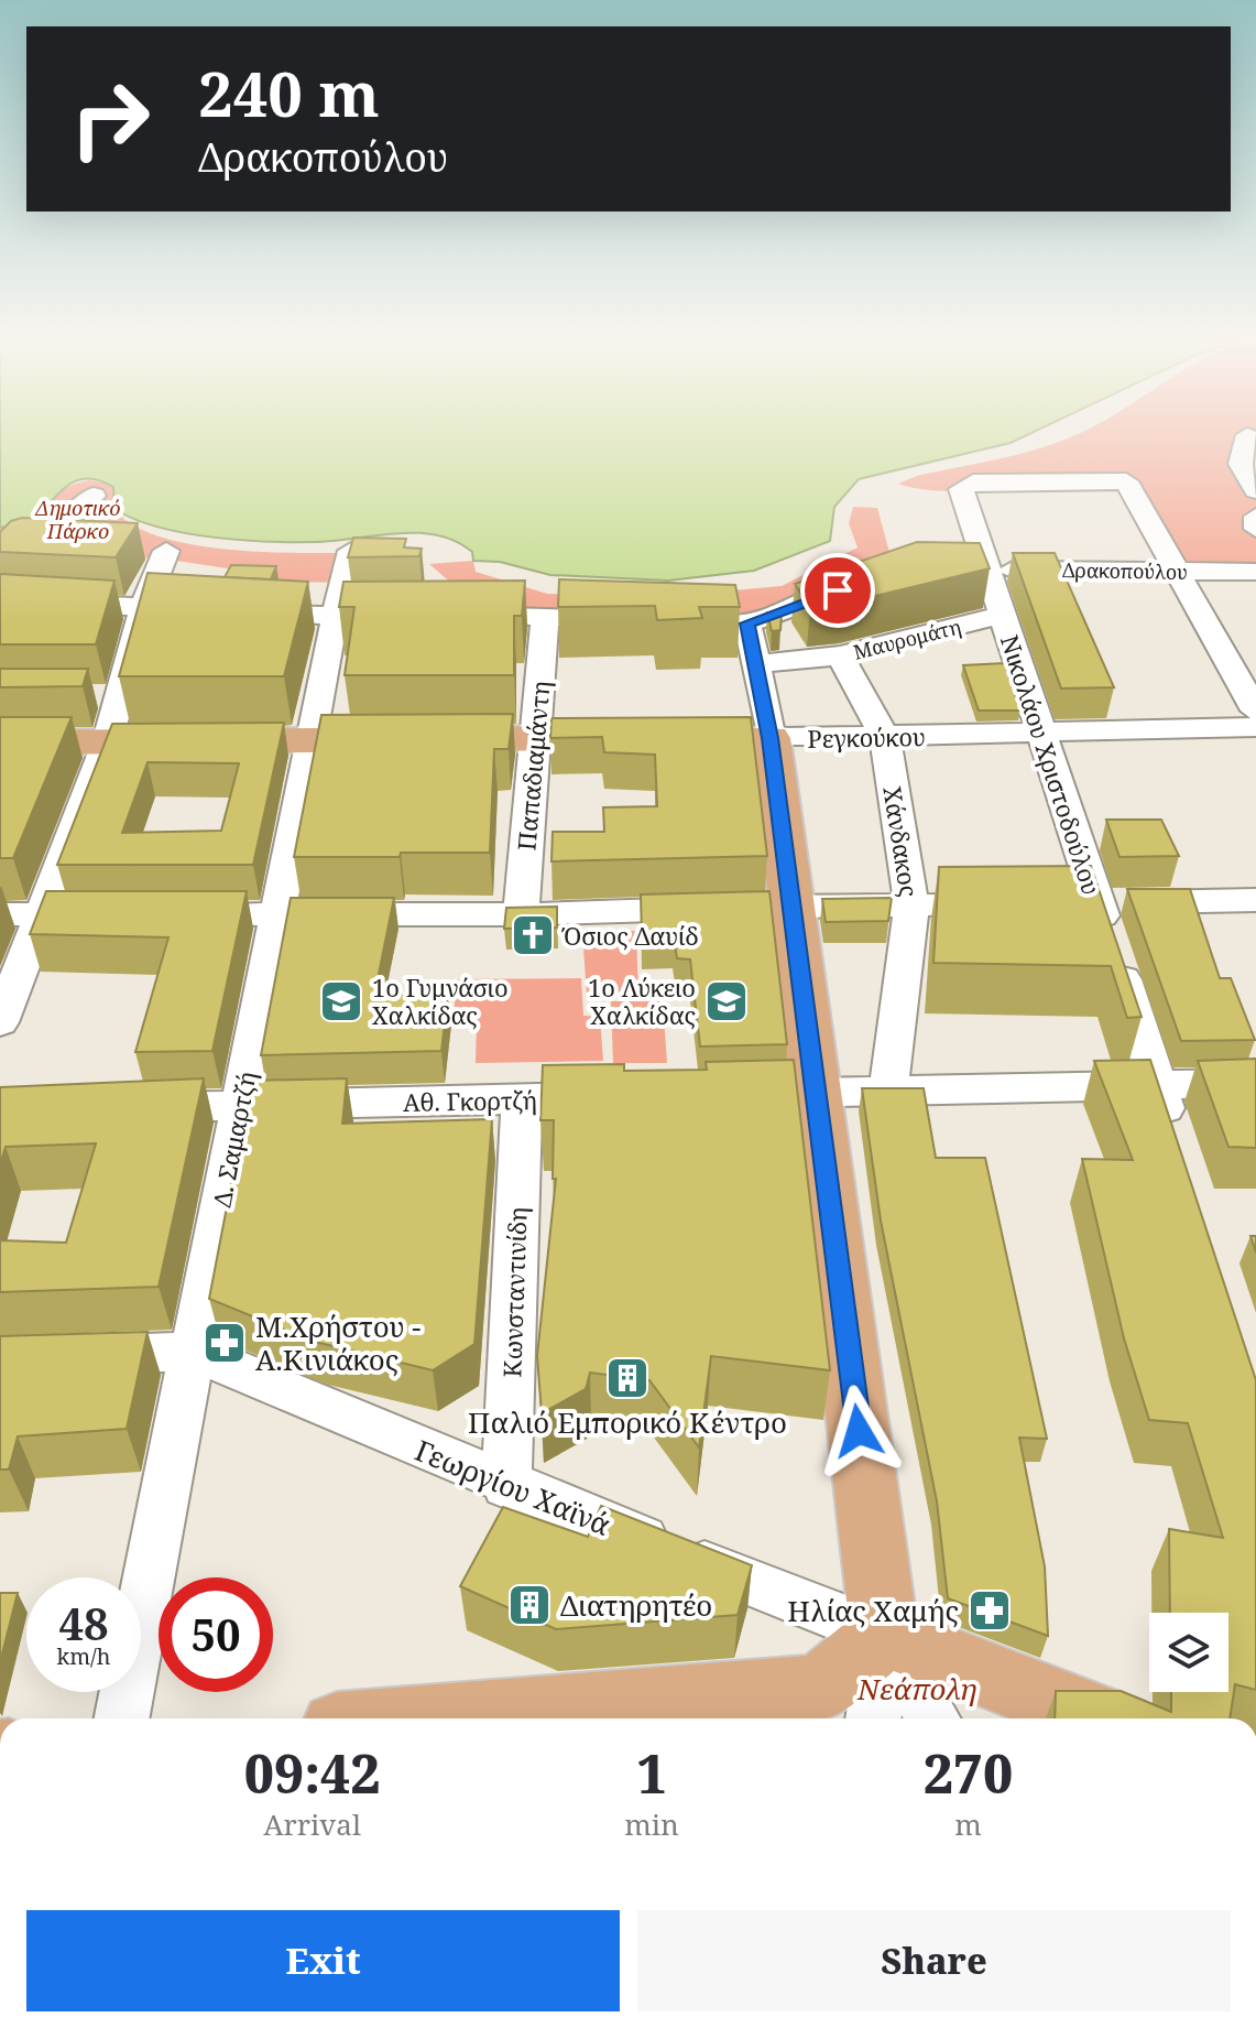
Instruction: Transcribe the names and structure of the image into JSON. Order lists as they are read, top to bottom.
{
  "streets": {
    "main road": ["Ρεγκούκου"],
    "street": [
      "Δρακοπούλου",
      "Μαυρομάτη",
      "Νικολάου Χριστοδούλου",
      "Παπαδιαμάντη",
      "Χάνδακος",
      "Αθ. Γκορτζή",
      "Δ. Σαμαρτζή",
      "Κωνσταντινίδη",
      "Γεωργίου Χαϊνά"
    ]
  },
  "crossings": [
    ["Δρακοπούλου", "Νικολάου Χριστοδούλου"],
    ["Μαυρομάτη", "Νικολάου Χριστοδούλου"],
    ["Μαυρομάτη", "Χάνδακος"],
    ["Ρεγκούκου", "Νικολάου Χριστοδούλου"],
    ["Ρεγκούκου", "Παπαδιαμάντη"],
    ["Ρεγκούκου", "Χάνδακος"],
    ["Ρεγκούκου", "Δ. Σαμαρτζή"],
    ["Αθ. Γκορτζή", "Δ. Σαμαρτζή"],
    ["Αθ. Γκορτζή", "Κωνσταντινίδη"],
    ["Δ. Σαμαρτζή", "Γεωργίου Χαϊνά"],
    ["Κωνσταντινίδη", "Γεωργίου Χαϊνά"]
  ],
  "parks": ["Δημοτικό Πάρκο", "Νεάπολη"],
  "places": {
    "church": ["Όσιος Δαυίδ"],
    "school or university": ["1ο Γυμνάσιο Χαλκίδας", "1ο Λύκειο Χαλκίδας"],
    "pharmacy": ["Μ.Χρήστου - Α.Κινιάκος", "Ηλίας Χαμής"],
    "building": ["Παλιό Εμπορικό Κέντρο", "Διατηρητέο"]
  },
  "page": {
    "turn": ["240 m", "Δρακοπούλου"],
    "speed": "48 km/h",
    "limit": "50",
    "eta": [
      "09:42",
      "Arrival",
      "1",
      "min",
      "270",
      "m"
    ],
    "buttons": ["Exit", "Share"]
  }
}
